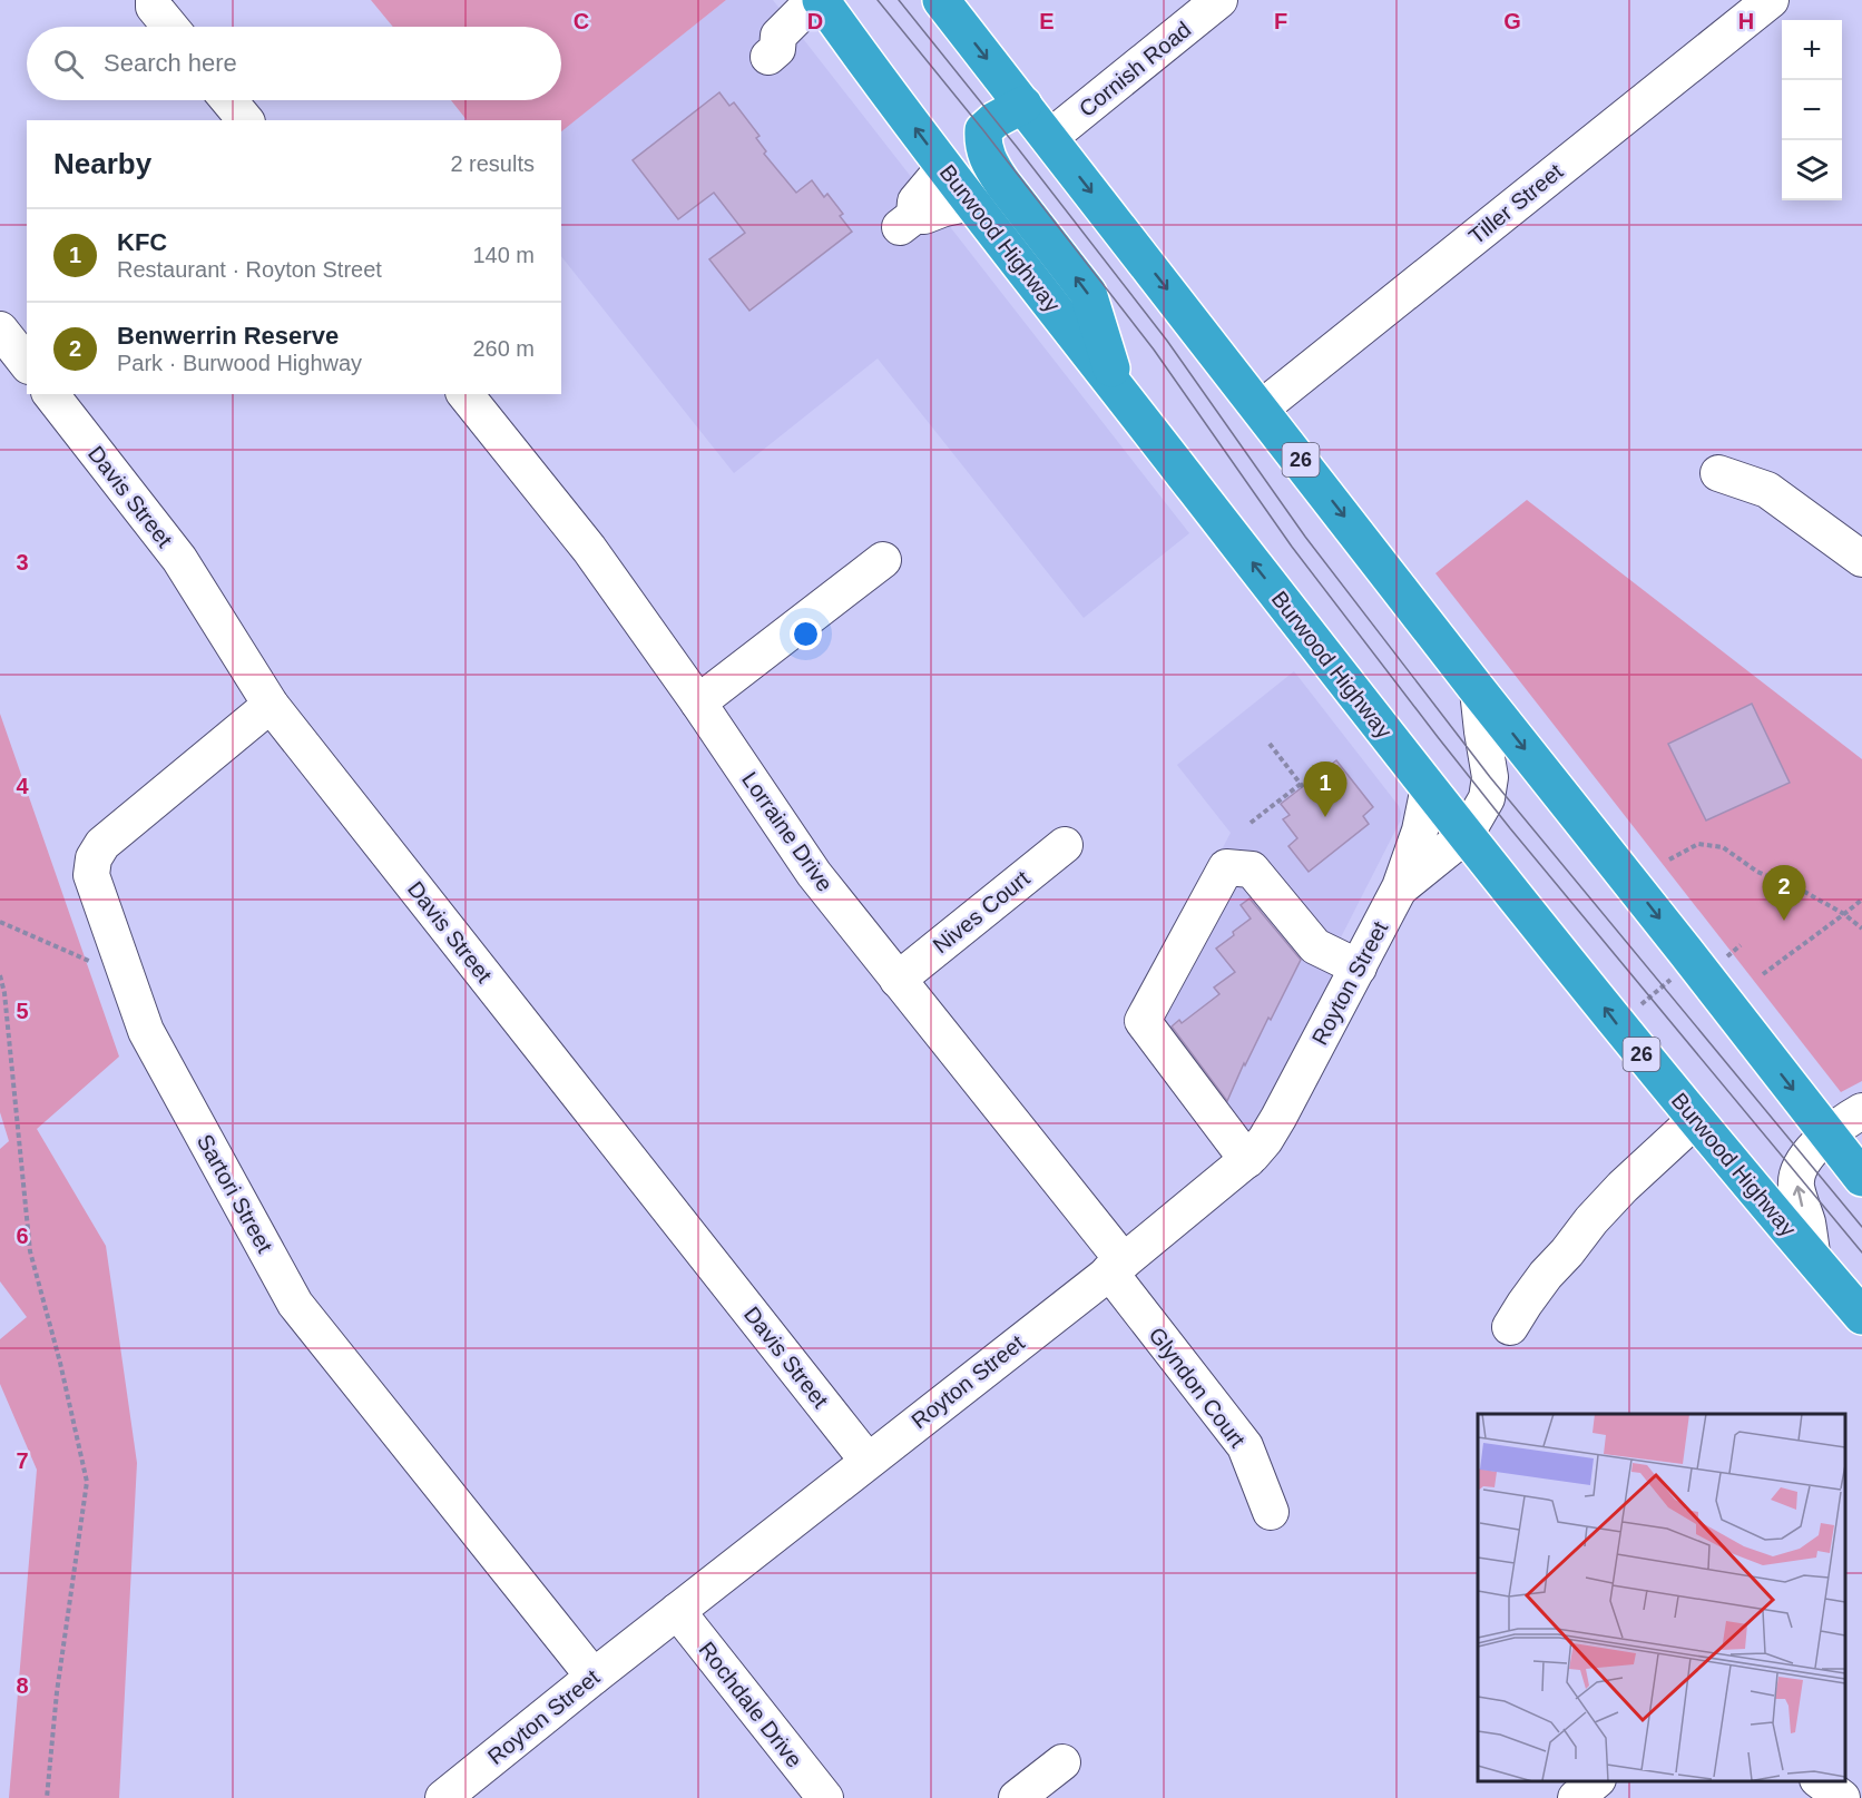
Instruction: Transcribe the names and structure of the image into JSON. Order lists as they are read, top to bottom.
{
  "streets": {
    "highway": ["Burwood Highway", "26"],
    "street": [
      "Cornish Road",
      "Tiller Street",
      "Davis Street",
      "Lorraine Drive",
      "Nives Court",
      "Royton Street",
      "Sartori Street",
      "Glyndon Court",
      "Rochdale Drive"
    ]
  },
  "crossings": [
    ["Cornish Road", "26"],
    ["Tiller Street", "26"],
    ["Burwood Highway", "Royton Street"],
    ["26", "Royton Street"],
    ["Davis Street", "Royton Street"],
    ["Davis Street", "Sartori Street"],
    ["Lorraine Drive", "Nives Court"],
    ["Lorraine Drive", "Royton Street"],
    ["Lorraine Drive", "Glyndon Court"],
    ["Royton Street", "Sartori Street"],
    ["Royton Street", "Glyndon Court"],
    ["Royton Street", "Rochdale Drive"]
  ],
  "page": {
    "map_buttons": ["+", "−"],
    "search": "Search here",
    "heading": ["Nearby", "2 results"],
    "list": [
      {
        "mark": "1",
        "name": "KFC",
        "note": "Restaurant · Royton Street",
        "value": "140 m"
      },
      {
        "mark": "2",
        "name": "Benwerrin Reserve",
        "note": "Park · Burwood Highway",
        "value": "260 m"
      }
    ],
    "pins": ["1", "2"]
  },
  "grid": {
    "columns": [
      "C",
      "D",
      "E",
      "F",
      "G",
      "H"
    ],
    "rows": [
      "3",
      "4",
      "5",
      "6",
      "7",
      "8"
    ]
  }
}
